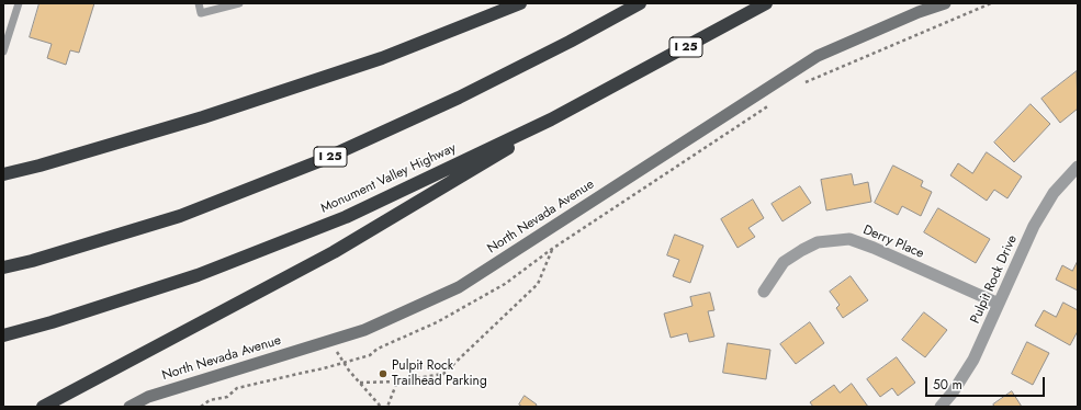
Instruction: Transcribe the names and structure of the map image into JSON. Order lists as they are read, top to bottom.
{
  "streets": {
    "highway": ["I 25", "Monument Valley Highway"],
    "main road": ["North Nevada Avenue"],
    "street": ["Derry Place", "Pulpit Rock Drive"]
  },
  "crossings": [
    ["Derry Place", "Pulpit Rock Drive"]
  ],
  "places": ["Pulpit Rock Trailhead Parking"],
  "scale_bar": "50 m"
}
